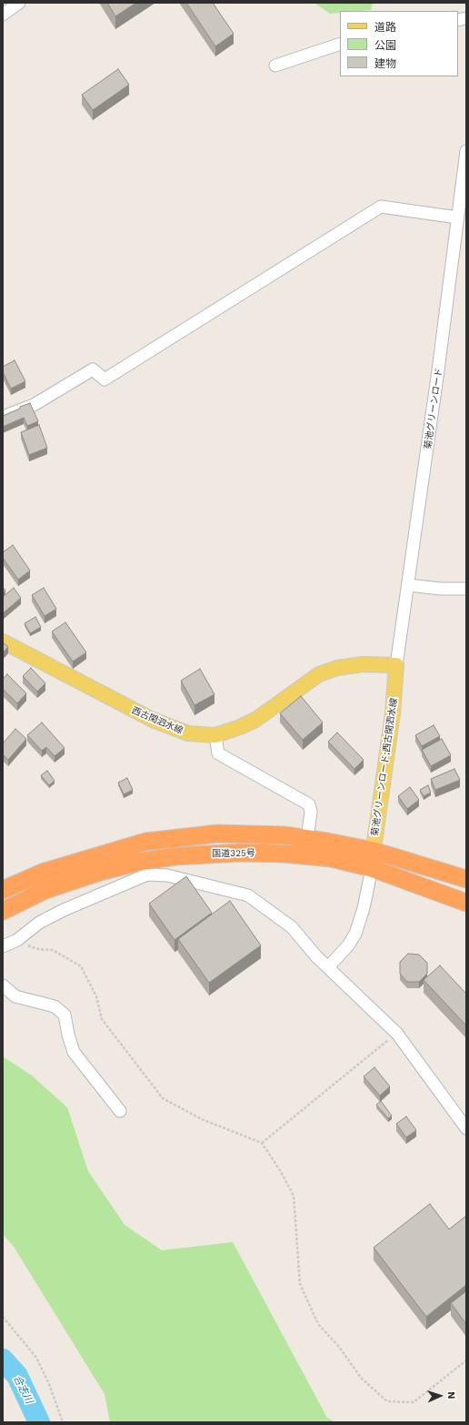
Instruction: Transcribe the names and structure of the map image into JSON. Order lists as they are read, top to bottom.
{
  "streets": {
    "highway": ["国道325号"],
    "main road": ["西古閑泗水線", "菊池グリーンロード;西古閑泗水線"],
    "street": ["菊池グリーンロード"]
  },
  "crossings": [
    ["菊池グリーンロード", "西古閑泗水線"],
    ["菊池グリーンロード", "菊池グリーンロード;西古閑泗水線"],
    ["西古閑泗水線", "菊池グリーンロード;西古閑泗水線"],
    ["菊池グリーンロード;西古閑泗水線", "国道325号"]
  ],
  "water": ["合志川"],
  "legend": ["道路", "公園", "建物"],
  "north": "right"
}
